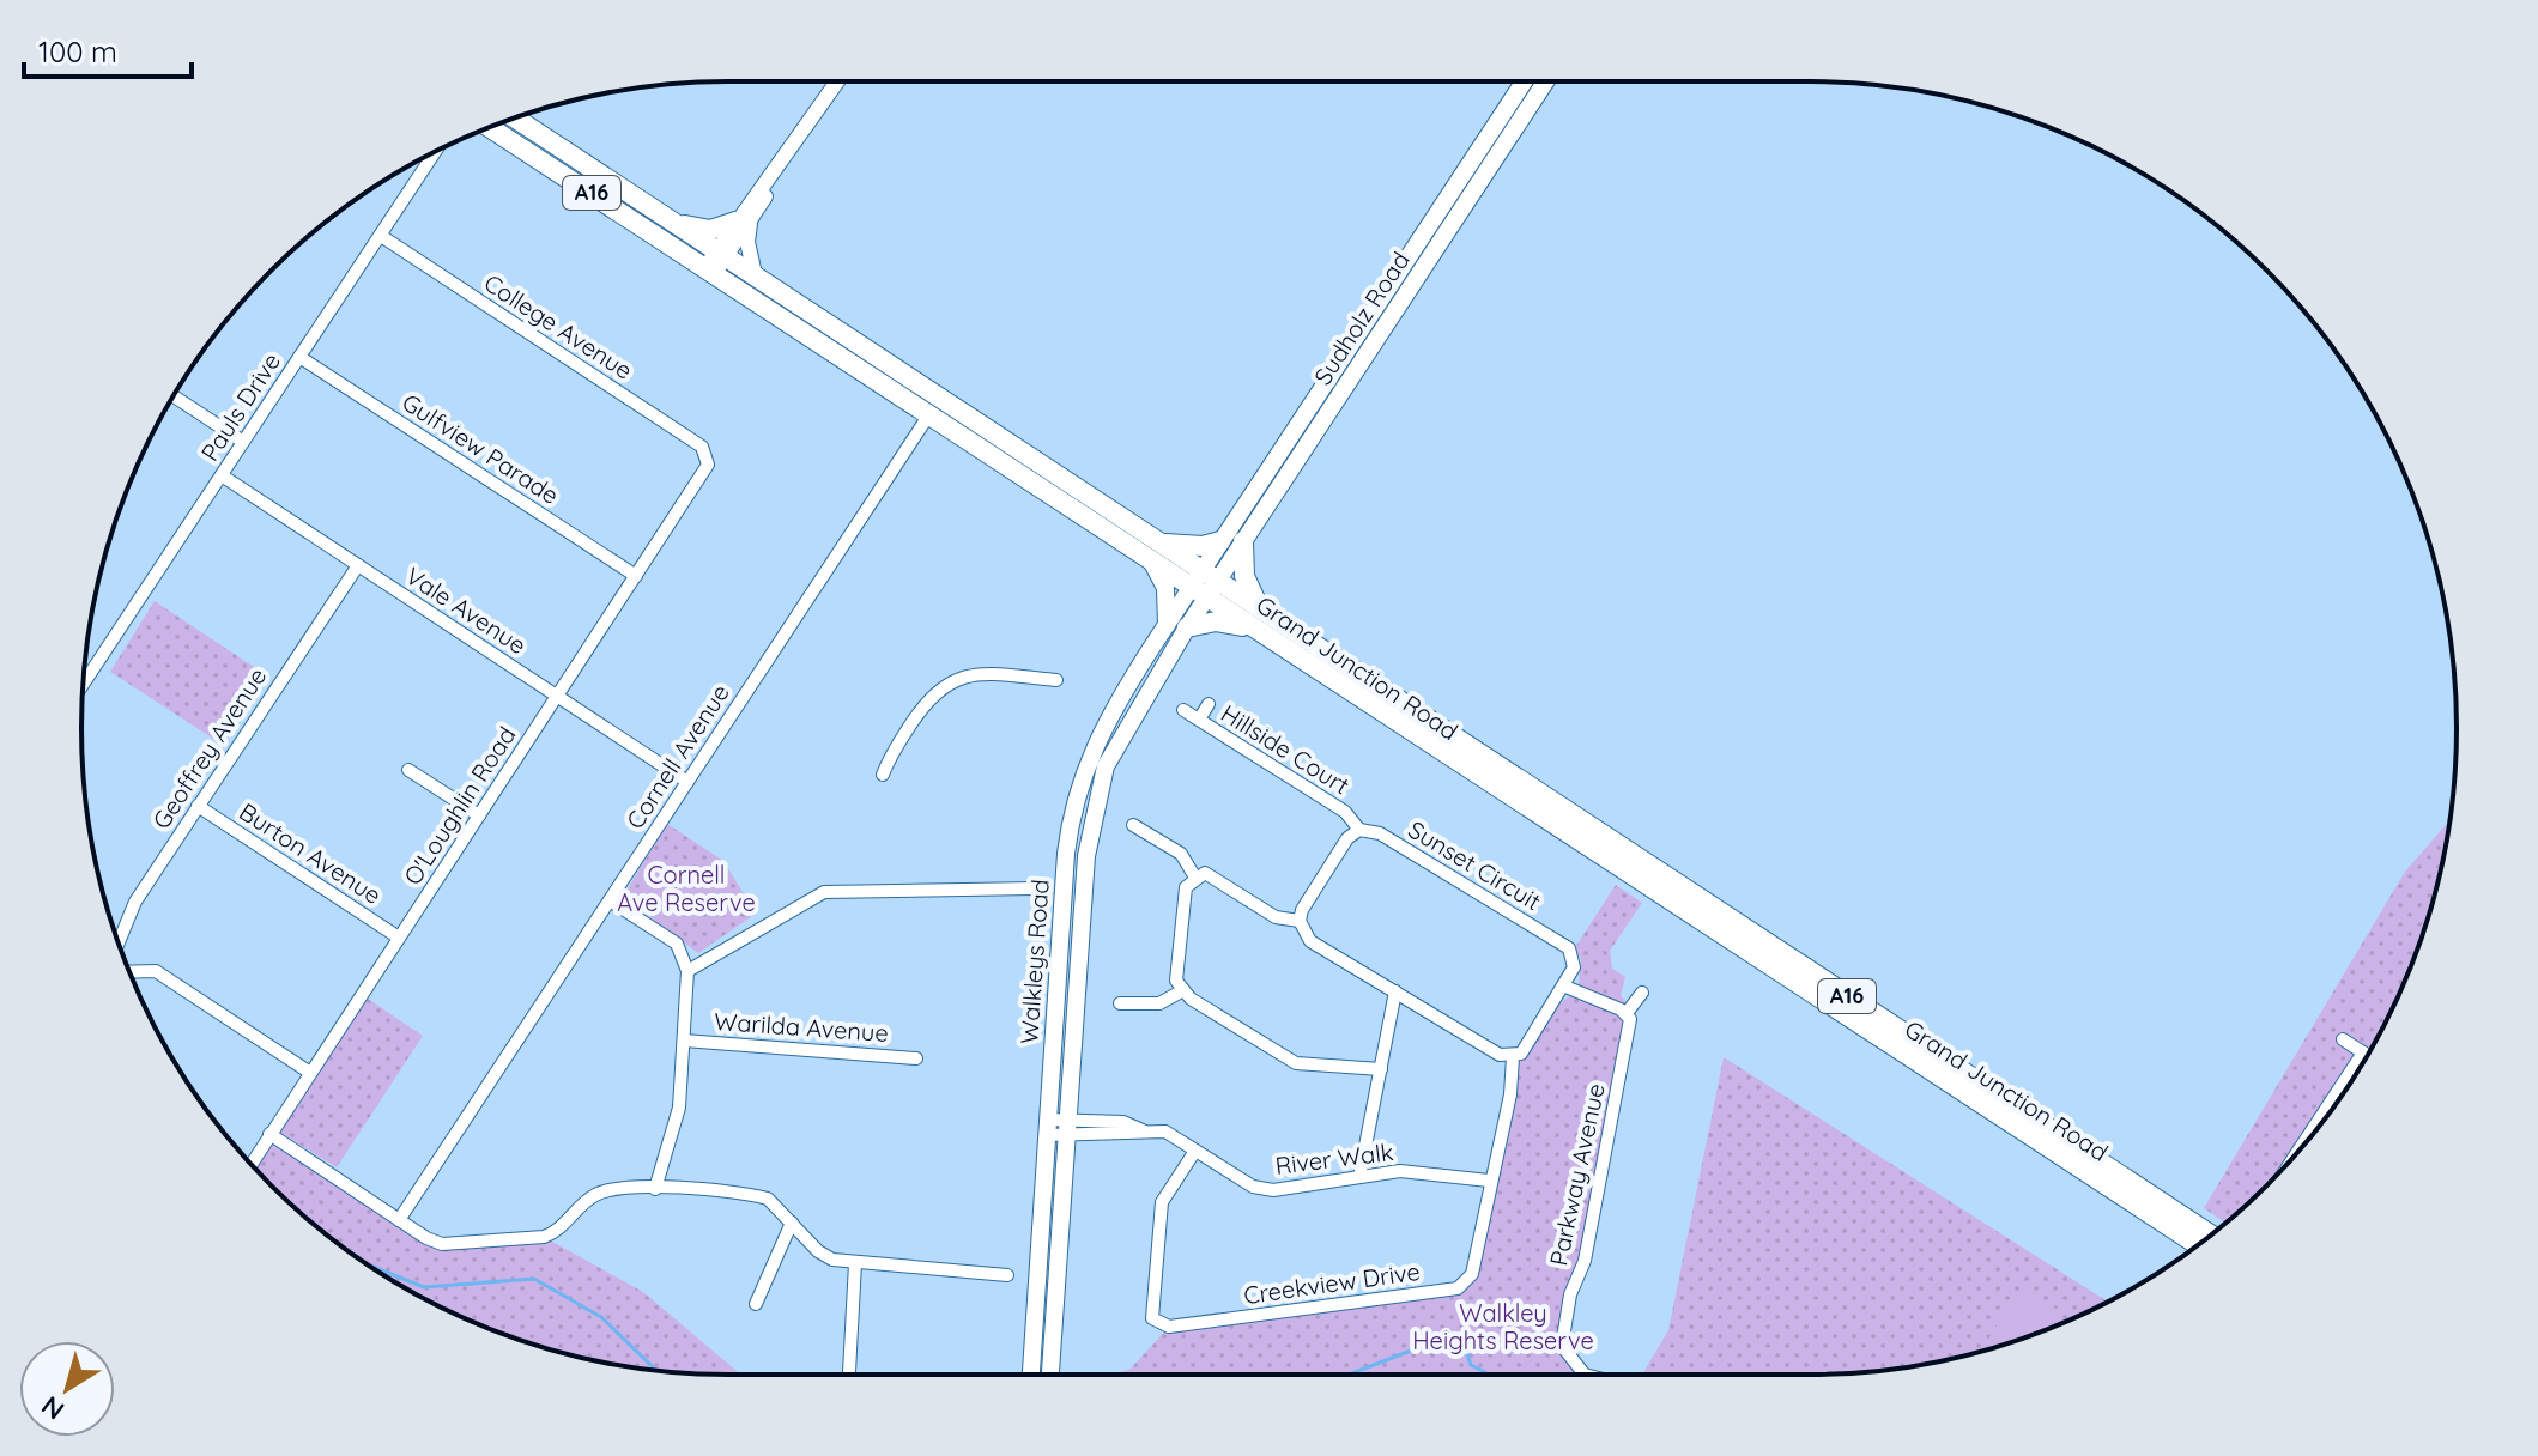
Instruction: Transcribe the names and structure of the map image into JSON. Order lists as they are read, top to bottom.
{
  "streets": {
    "highway": ["A16", "Grand Junction Road"],
    "main road": ["Sudholz Road", "Walkleys Road"],
    "street": [
      "College Avenue",
      "Pauls Drive",
      "Gulfview Parade",
      "Vale Avenue",
      "Geoffrey Avenue",
      "Hillside Court",
      "Cornell Avenue",
      "O'Loughlin Road",
      "Burton Avenue",
      "Sunset Circuit",
      "Warilda Avenue",
      "River Walk",
      "Parkway Avenue",
      "Creekview Drive"
    ]
  },
  "crossings": [
    ["Sudholz Road", "Grand Junction Road"],
    ["Sudholz Road", "Walkleys Road"],
    ["College Avenue", "Pauls Drive"],
    ["College Avenue", "O'Loughlin Road"],
    ["Pauls Drive", "Gulfview Parade"],
    ["Pauls Drive", "Vale Avenue"],
    ["Gulfview Parade", "O'Loughlin Road"],
    ["Vale Avenue", "Geoffrey Avenue"],
    ["Vale Avenue", "Cornell Avenue"],
    ["Vale Avenue", "O'Loughlin Road"],
    ["Grand Junction Road", "Cornell Avenue"],
    ["Grand Junction Road", "Walkleys Road"],
    ["Geoffrey Avenue", "Burton Avenue"],
    ["Hillside Court", "Sunset Circuit"],
    ["O'Loughlin Road", "Burton Avenue"],
    ["Walkleys Road", "River Walk"],
    ["River Walk", "Creekview Drive"]
  ],
  "parks": ["Cornell Ave Reserve", "Walkley Heights Reserve"],
  "scale_bar": "100 m",
  "north": "bottom left"
}
